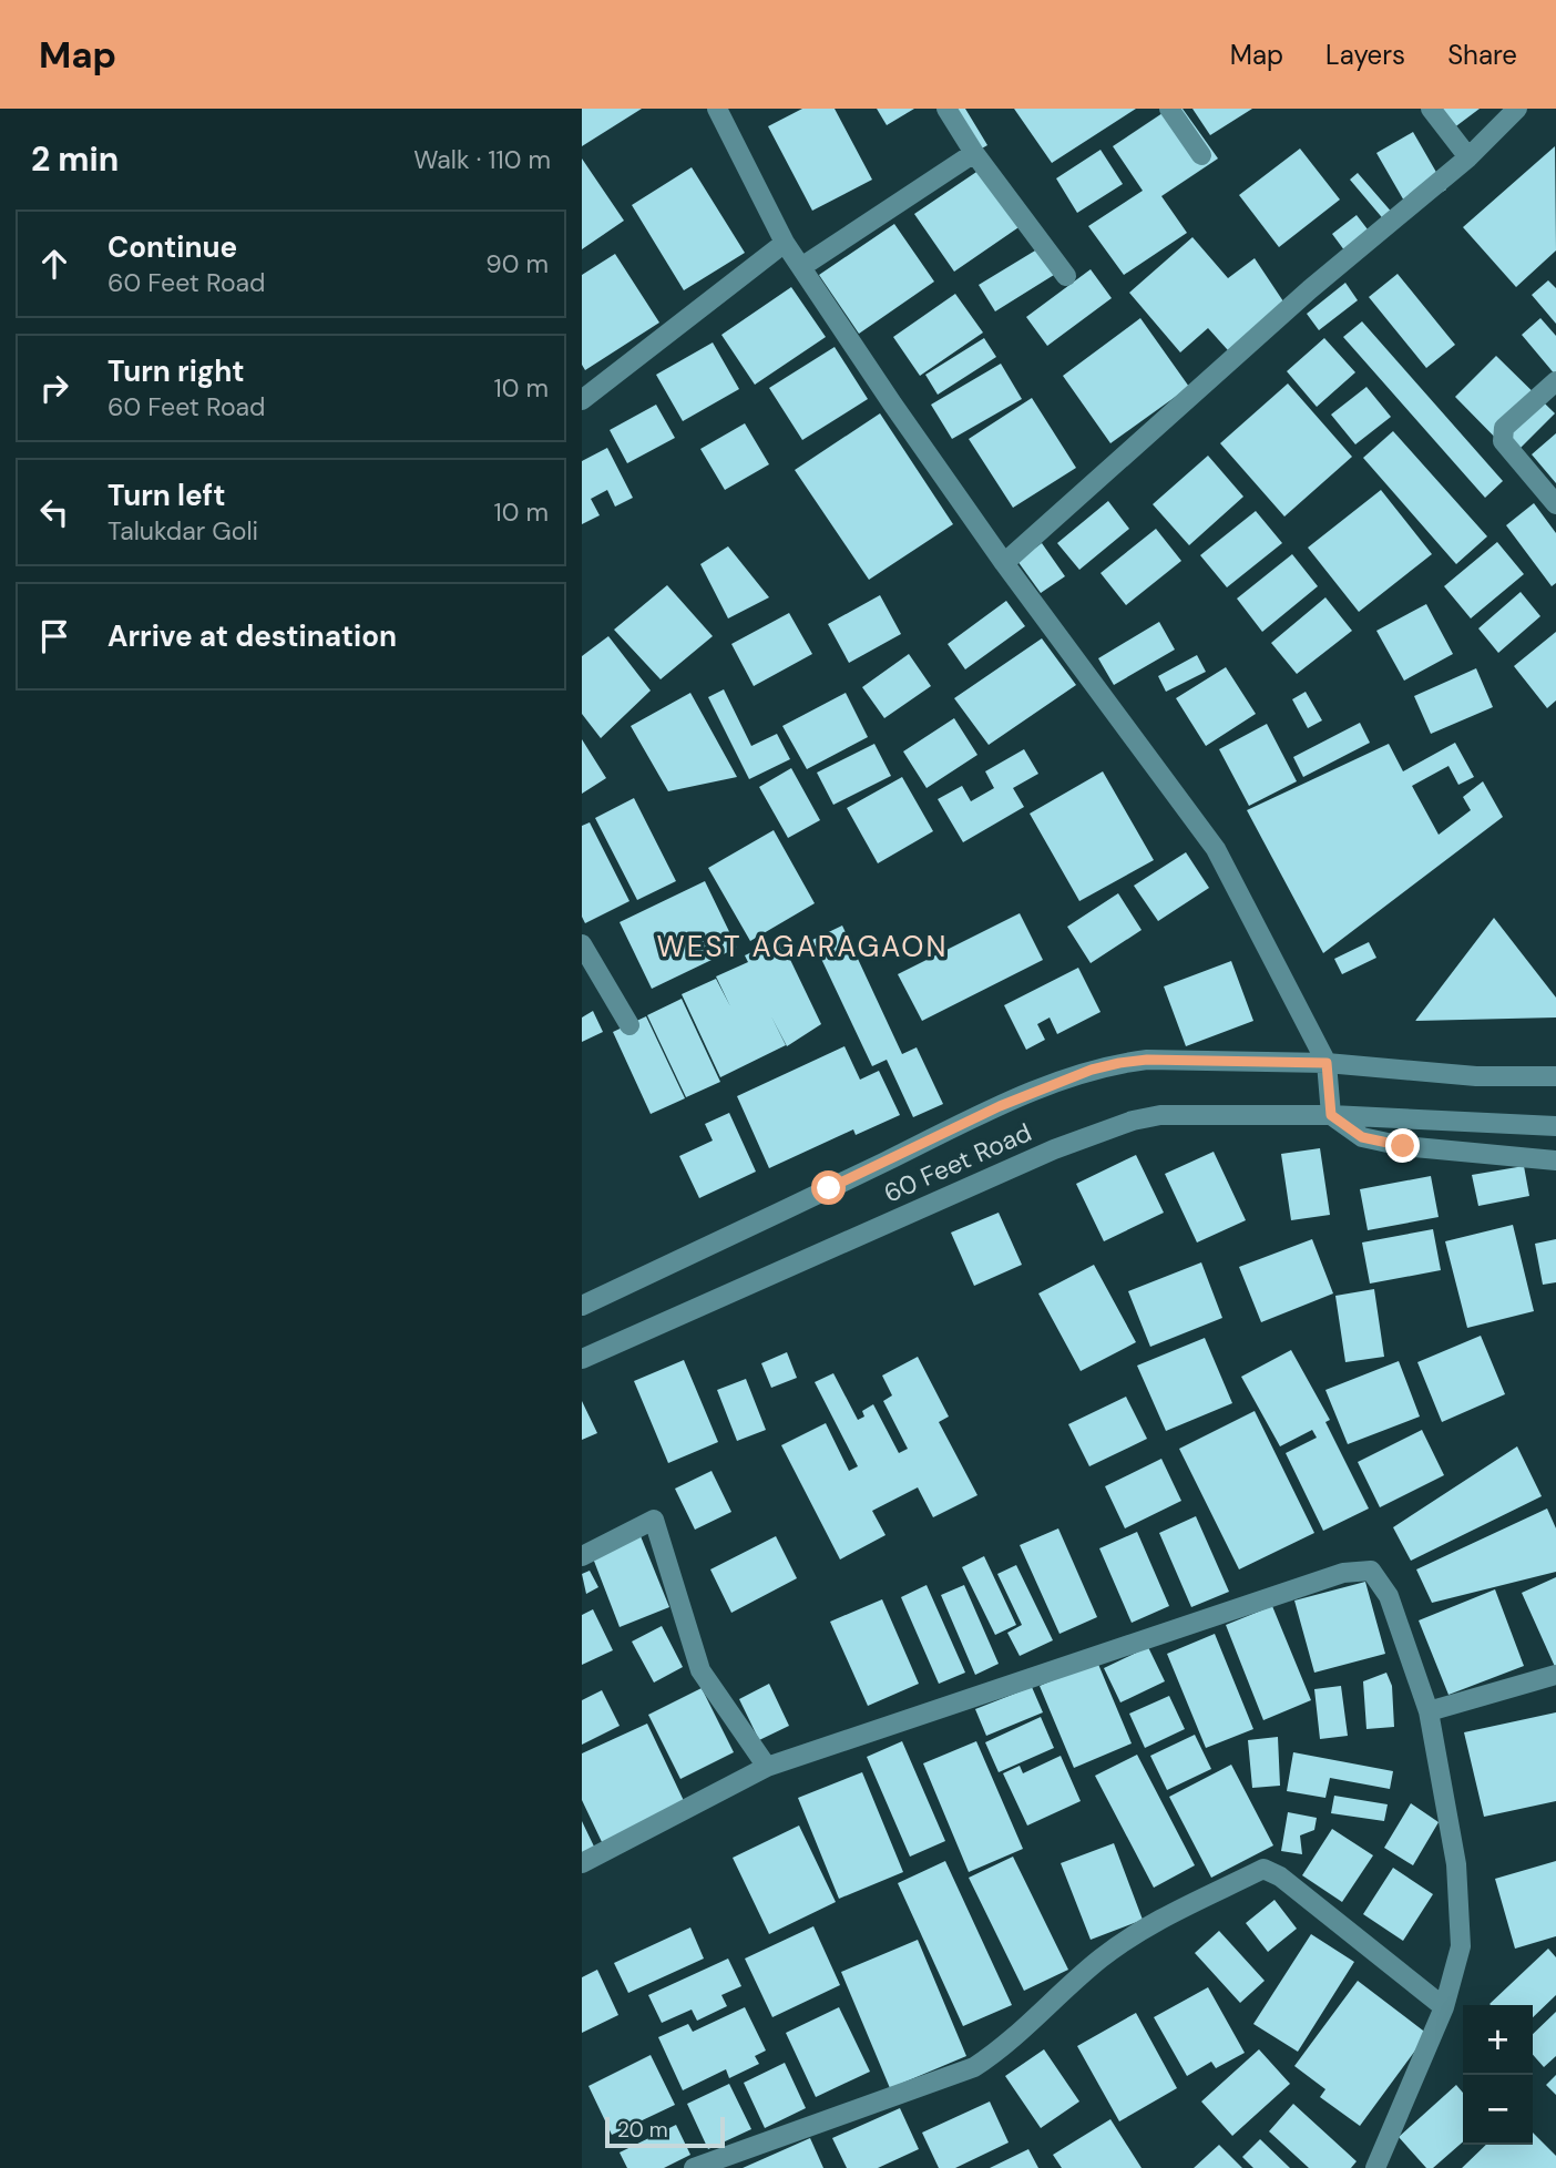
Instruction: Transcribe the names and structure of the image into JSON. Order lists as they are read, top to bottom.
{
  "streets": {
    "street": ["60 Feet Road"]
  },
  "districts": ["WEST AGARAGAON"],
  "scale_bar": "20 m",
  "page": {
    "header": "Map",
    "nav": ["Map", "Layers", "Share"],
    "heading": ["2 min", "Walk · 110 m"],
    "list": [
      ["Continue", "60 Feet Road", "90 m"],
      ["Turn right", "60 Feet Road", "10 m"],
      ["Turn left", "Talukdar Goli", "10 m"],
      "Arrive at destination"
    ],
    "map_buttons": ["+", "−"],
    "scale": "20 m"
  }
}
